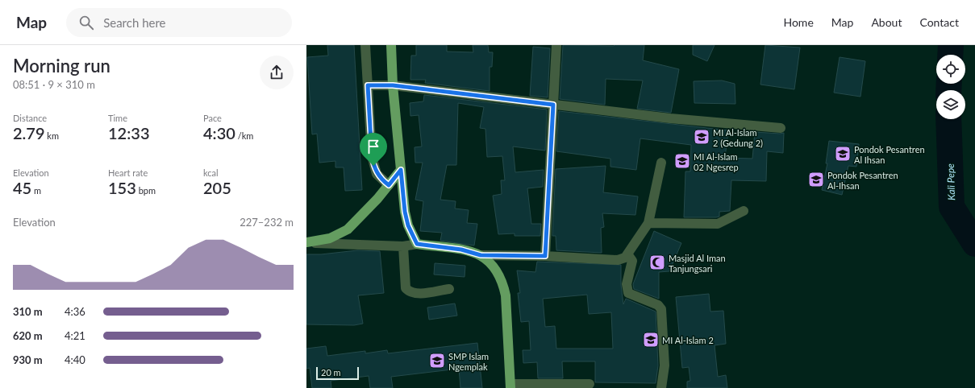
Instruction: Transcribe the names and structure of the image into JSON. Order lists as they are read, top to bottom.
{
  "water": ["Kali Pepe"],
  "places": {
    "school or university": [
      "MI Al-Islam 2 (Gedung 2)",
      "Pondok Pesantren Al Ihsan",
      "MI Al-Islam 02 Ngesrep",
      "Pondok Pesantren Al-Ihsan",
      "MI Al-Islam 2",
      "SMP Islam Ngemplak"
    ],
    "mosque": ["Masjid Al Iman Tanjungsari"]
  },
  "scale_bar": "20 m",
  "page": {
    "header": "Map",
    "search": "Search here",
    "nav": [
      "Home",
      "Map",
      "About",
      "Contact"
    ],
    "heading": ["Morning run", "08:51 · 9 × 310 m"],
    "stats": [
      ["Distance", "2.79 km"],
      ["Time", "12:33"],
      ["Pace", "4:30 /km"],
      ["Elevation", "45 m"],
      ["Heart rate", "153 bpm"],
      ["kcal", "205"]
    ],
    "chart": ["Elevation", "227–232 m"],
    "list": [
      {
        "name": "310 m",
        "note": "4:36"
      },
      {
        "name": "620 m",
        "note": "4:21"
      },
      {
        "name": "930 m",
        "note": "4:40"
      }
    ],
    "scale": "20 m"
  }
}
